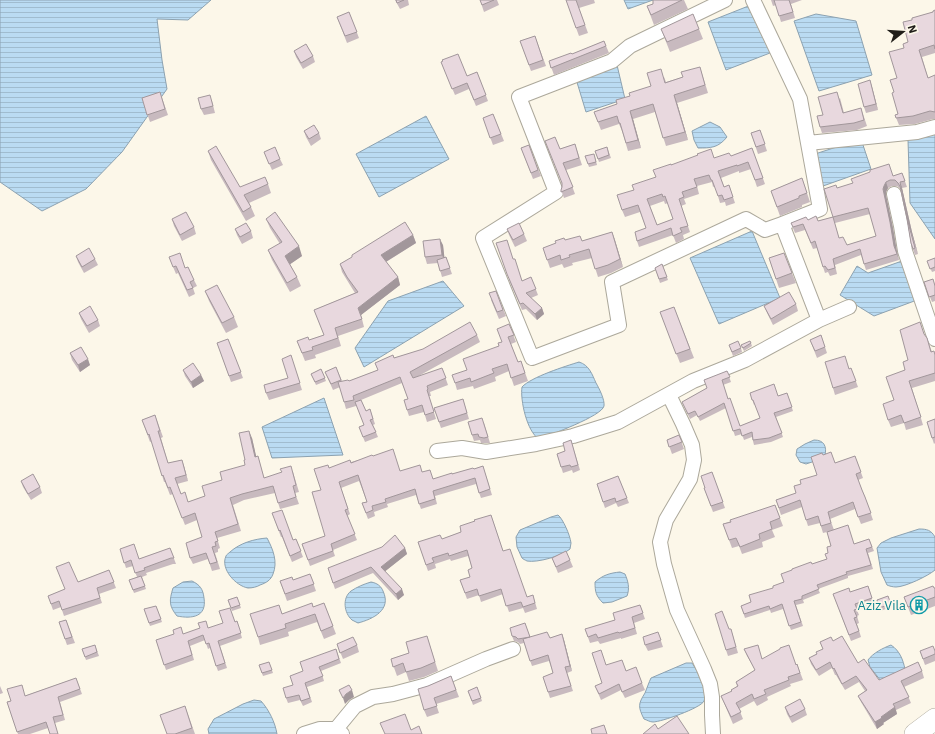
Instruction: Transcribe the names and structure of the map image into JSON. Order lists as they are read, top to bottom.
{
  "places": {
    "building": ["Aziz Vila"]
  },
  "north": "right"
}
